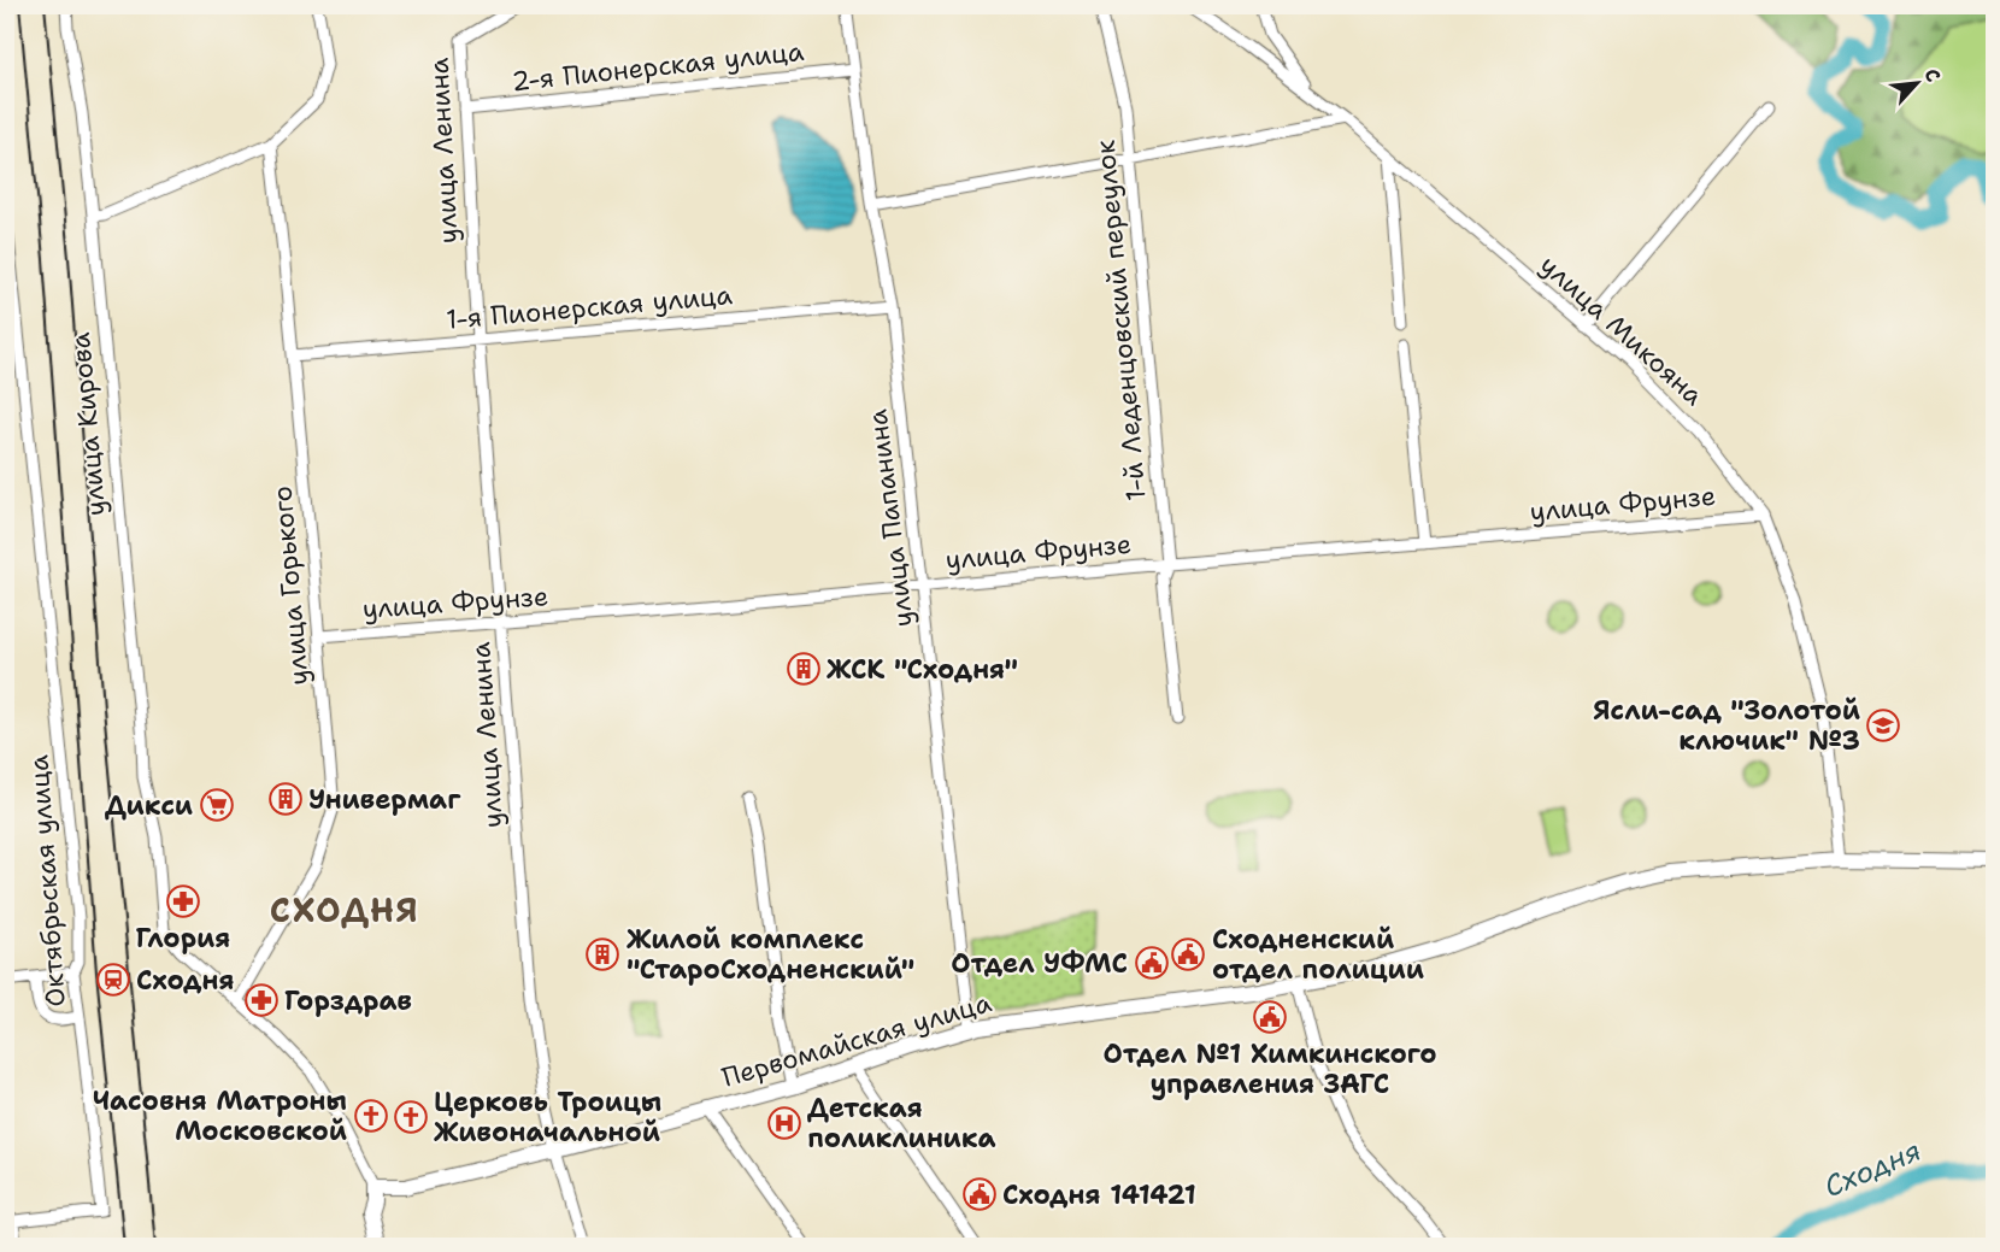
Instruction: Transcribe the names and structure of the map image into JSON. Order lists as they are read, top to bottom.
{
  "streets": {
    "main road": ["Первомайская улица"],
    "street": [
      "2-я Пионерская улица",
      "улица Ленина",
      "1-я Пионерская улица",
      "1-й Леденцовский переулок",
      "улица Микояна",
      "улица Кирова",
      "улица Фрунзе",
      "улица Папанина",
      "улица Горького",
      "Октябрьская улица"
    ]
  },
  "crossings": [
    ["2-я Пионерская улица", "улица Ленина"],
    ["2-я Пионерская улица", "улица Папанина"],
    ["улица Ленина", "1-я Пионерская улица"],
    ["улица Ленина", "улица Фрунзе"],
    ["улица Ленина", "Первомайская улица"],
    ["1-я Пионерская улица", "улица Папанина"],
    ["1-я Пионерская улица", "улица Горького"],
    ["1-й Леденцовский переулок", "улица Фрунзе"],
    ["улица Микояна", "улица Фрунзе"],
    ["улица Микояна", "Первомайская улица"],
    ["улица Кирова", "улица Горького"],
    ["улица Кирова", "Первомайская улица"],
    ["улица Фрунзе", "улица Папанина"],
    ["улица Фрунзе", "улица Горького"],
    ["улица Папанина", "Первомайская улица"]
  ],
  "districts": ["СХОДНЯ"],
  "water": ["Сходня"],
  "places": {
    "building": ["ЖСК \"Сходня\"", "Универмаг", "Жилой комплекс \"СтароСходненский\""],
    "school or university": ["Ясли-сад \"Золотой ключик\" №3"],
    "supermarket": ["Дикси"],
    "pharmacy": ["Глория", "Горздрав"],
    "public building": [
      "Сходненский отдел полиции",
      "Отдел УФМС",
      "Отдел №1 Химкинского управления ЗАГС",
      "Сходня 141421"
    ],
    "station": ["Сходня"],
    "church": ["Часовня Матроны Московской", "Церковь Троицы Живоначальной"],
    "hospital": ["Детская поликлиника"]
  },
  "north": "top right"
}
